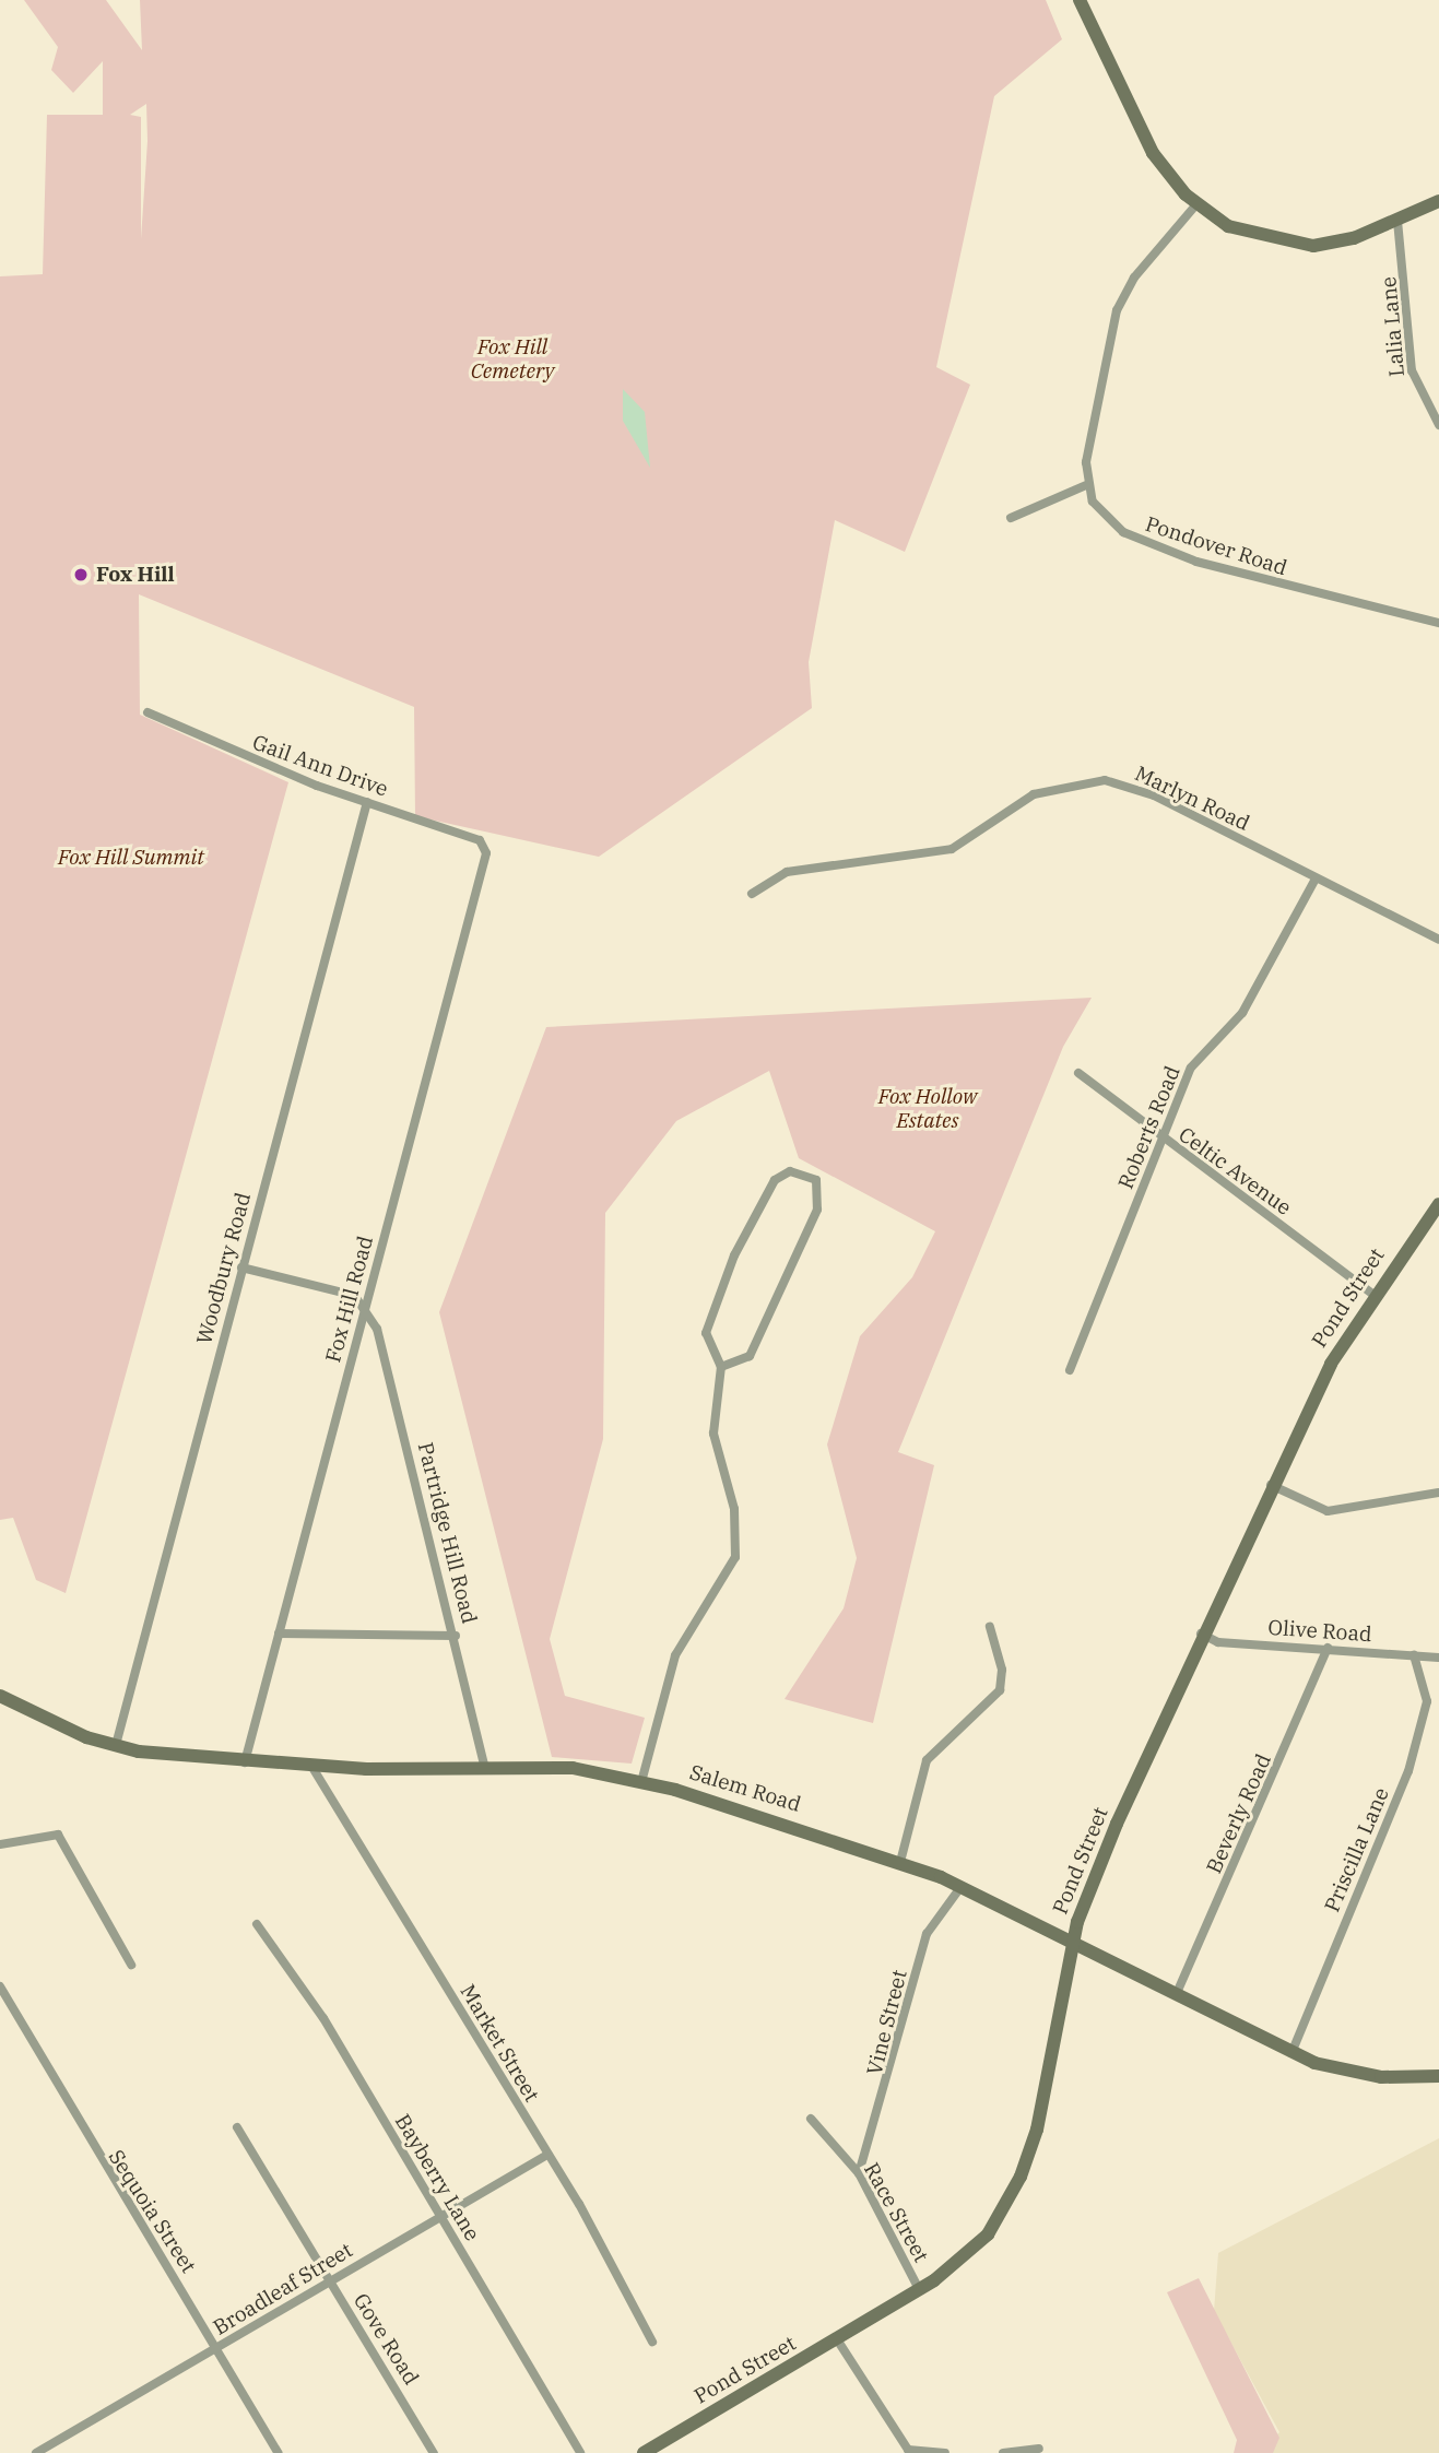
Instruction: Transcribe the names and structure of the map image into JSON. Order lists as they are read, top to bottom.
{
  "streets": {
    "main road": ["Pond Street", "Salem Road"],
    "street": [
      "Lalia Lane",
      "Pondover Road",
      "Gail Ann Drive",
      "Marlyn Road",
      "Roberts Road",
      "Celtic Avenue",
      "Woodbury Road",
      "Fox Hill Road",
      "Partridge Hill Road",
      "Olive Road",
      "Beverly Road",
      "Priscilla Lane",
      "Vine Street",
      "Market Street",
      "Bayberry Lane",
      "Sequoia Street",
      "Race Street",
      "Broadleaf Street",
      "Gove Road"
    ]
  },
  "crossings": [
    ["Gail Ann Drive", "Woodbury Road"],
    ["Gail Ann Drive", "Fox Hill Road"],
    ["Marlyn Road", "Roberts Road"],
    ["Roberts Road", "Celtic Avenue"],
    ["Celtic Avenue", "Pond Street"],
    ["Woodbury Road", "Salem Road"],
    ["Pond Street", "Olive Road"],
    ["Pond Street", "Salem Road"],
    ["Pond Street", "Race Street"],
    ["Fox Hill Road", "Partridge Hill Road"],
    ["Fox Hill Road", "Salem Road"],
    ["Partridge Hill Road", "Salem Road"],
    ["Olive Road", "Beverly Road"],
    ["Olive Road", "Priscilla Lane"],
    ["Salem Road", "Beverly Road"],
    ["Salem Road", "Priscilla Lane"],
    ["Salem Road", "Vine Street"],
    ["Salem Road", "Market Street"],
    ["Vine Street", "Race Street"],
    ["Market Street", "Broadleaf Street"],
    ["Bayberry Lane", "Broadleaf Street"],
    ["Sequoia Street", "Broadleaf Street"],
    ["Broadleaf Street", "Gove Road"]
  ],
  "parks": ["Fox Hill Cemetery", "Fox Hill Summit", "Fox Hollow Estates"],
  "places": ["Fox Hill"]
}
